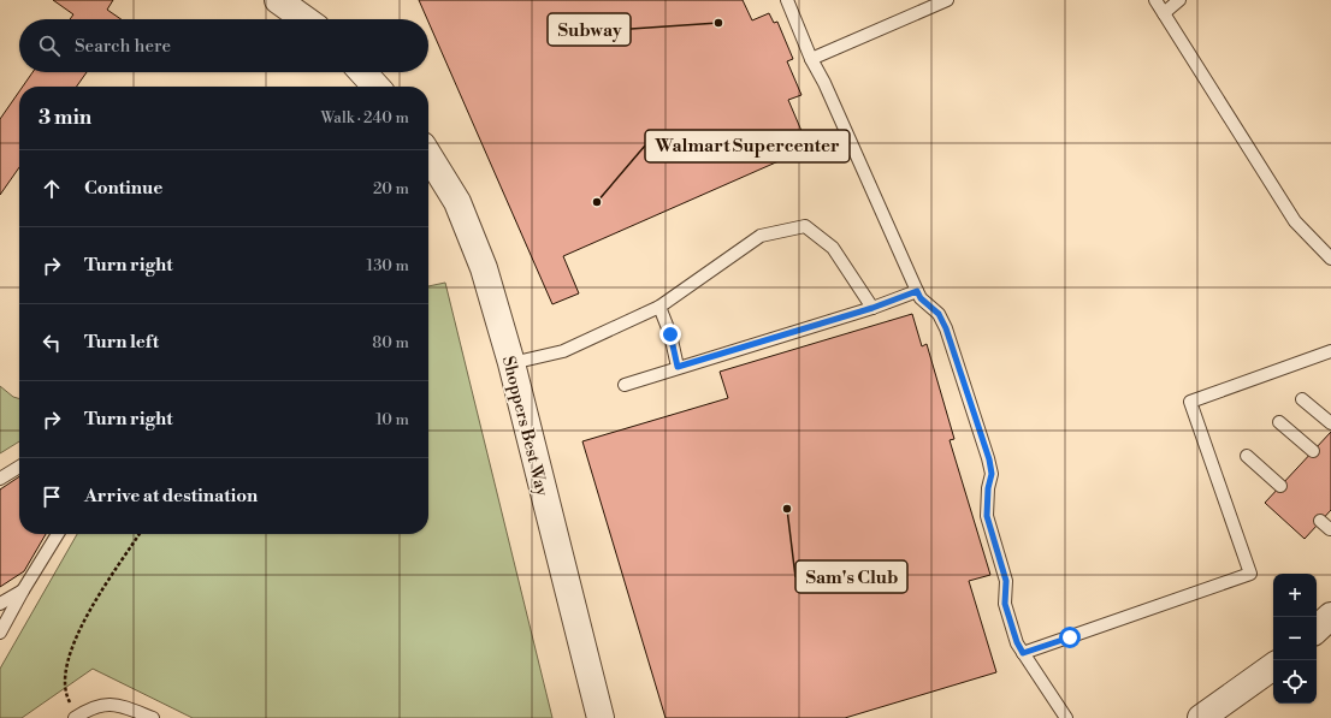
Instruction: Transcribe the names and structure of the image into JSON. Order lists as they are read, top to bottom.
{
  "streets": {
    "street": ["Shoppers Best Way"]
  },
  "places": ["Subway", "Walmart Supercenter", "Sam's Club"],
  "page": {
    "search": "Search here",
    "heading": ["3 min", "Walk · 240 m"],
    "list": [
      ["Continue", "20 m"],
      ["Turn right", "130 m"],
      ["Turn left", "80 m"],
      ["Turn right", "10 m"],
      "Arrive at destination"
    ],
    "map_buttons": ["+", "−"]
  }
}
